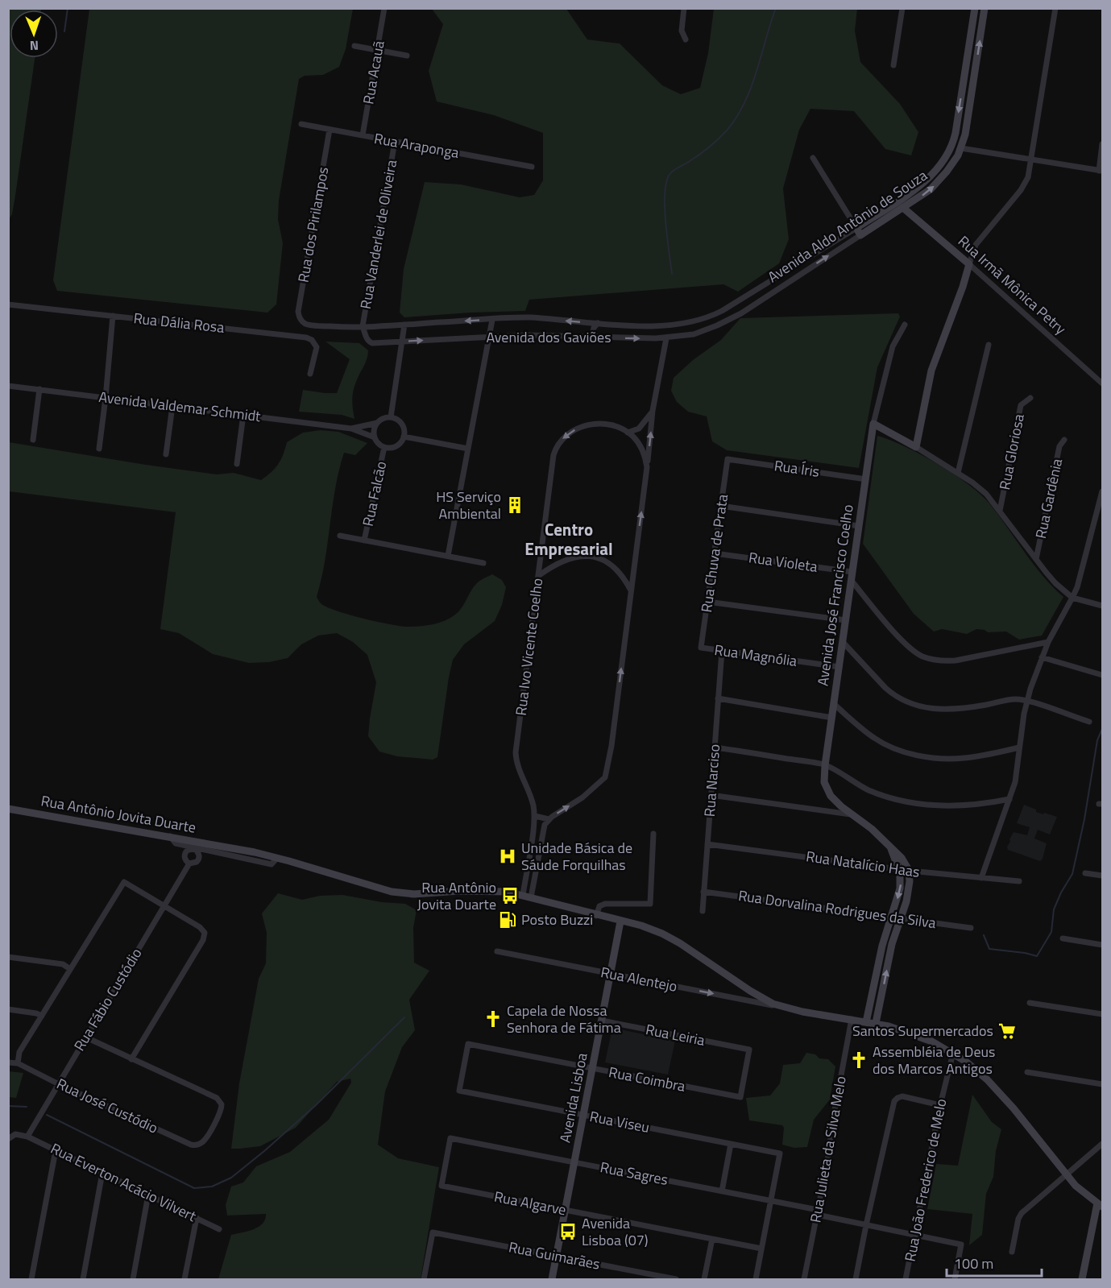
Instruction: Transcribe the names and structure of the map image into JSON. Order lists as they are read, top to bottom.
{
  "streets": {
    "street": [
      "Rua Acauã",
      "Rua Araponga",
      "Rua dos Pirilampos",
      "Avenida Aldo Antônio de Souza",
      "Rua Vanderlei de Oliveira",
      "Rua Irmã Mônica Petry",
      "Rua Dália Rosa",
      "Avenida dos Gaviões",
      "Avenida Valdemar Schmidt",
      "Rua Gloriosa",
      "Rua Íris",
      "Rua Falcão",
      "Rua Gardênia",
      "Rua Chuva de Prata",
      "Rua Violeta",
      "Avenida José Francisco Coelho",
      "Rua Ivo Vicente Coelho",
      "Rua Magnólia",
      "Rua Narciso",
      "Rua Antônio Jovita Duarte",
      "Rua Natalício Haas",
      "Rua Dorvalina Rodrigues da Silva",
      "Rua Alentejo",
      "Rua Fábio Custódio",
      "Rua Leiria",
      "Rua Coimbra",
      "Avenida Lisboa",
      "Rua José Custódio",
      "Rua Viseu",
      "Rua Julieta da Silva Melo",
      "Rua Sagres",
      "Rua João Frederico de Melo",
      "Rua Everton Acácio Vilvert",
      "Rua Algarve",
      "Rua Guimarães"
    ]
  },
  "crossings": [
    ["Rua Acauã", "Rua Araponga"],
    ["Rua Araponga", "Rua dos Pirilampos"],
    ["Rua Araponga", "Rua Vanderlei de Oliveira"],
    ["Rua dos Pirilampos", "Avenida dos Gaviões"],
    ["Avenida Aldo Antônio de Souza", "Rua Irmã Mônica Petry"],
    ["Avenida Aldo Antônio de Souza", "Avenida dos Gaviões"],
    ["Rua Vanderlei de Oliveira", "Avenida dos Gaviões"],
    ["Avenida dos Gaviões", "Rua Ivo Vicente Coelho"],
    ["Rua Íris", "Rua Chuva de Prata"],
    ["Rua Íris", "Avenida José Francisco Coelho"],
    ["Rua Chuva de Prata", "Rua Violeta"],
    ["Rua Chuva de Prata", "Rua Magnólia"],
    ["Rua Violeta", "Avenida José Francisco Coelho"],
    ["Avenida José Francisco Coelho", "Rua Magnólia"],
    ["Avenida José Francisco Coelho", "Rua Antônio Jovita Duarte"],
    ["Avenida José Francisco Coelho", "Rua Natalício Haas"],
    ["Avenida José Francisco Coelho", "Rua Dorvalina Rodrigues da Silva"],
    ["Rua Ivo Vicente Coelho", "Rua Antônio Jovita Duarte"],
    ["Rua Magnólia", "Rua Narciso"],
    ["Rua Narciso", "Rua Natalício Haas"],
    ["Rua Narciso", "Rua Dorvalina Rodrigues da Silva"],
    ["Rua Antônio Jovita Duarte", "Rua Alentejo"],
    ["Rua Antônio Jovita Duarte", "Avenida Lisboa"],
    ["Rua Antônio Jovita Duarte", "Rua Julieta da Silva Melo"],
    ["Rua Antônio Jovita Duarte", "Rua João Frederico de Melo"],
    ["Rua Alentejo", "Avenida Lisboa"],
    ["Rua Fábio Custódio", "Rua José Custódio"],
    ["Rua Fábio Custódio", "Rua Everton Acácio Vilvert"],
    ["Rua Leiria", "Rua Coimbra"],
    ["Rua Leiria", "Avenida Lisboa"],
    ["Rua Coimbra", "Avenida Lisboa"],
    ["Rua Coimbra", "Rua Viseu"],
    ["Avenida Lisboa", "Rua Viseu"],
    ["Avenida Lisboa", "Rua Sagres"],
    ["Avenida Lisboa", "Rua Algarve"],
    ["Avenida Lisboa", "Rua Guimarães"],
    ["Rua Viseu", "Rua Sagres"],
    ["Rua Julieta da Silva Melo", "Rua Sagres"],
    ["Rua Sagres", "Rua João Frederico de Melo"],
    ["Rua Sagres", "Rua Algarve"]
  ],
  "one_way": ["Rua Alentejo"],
  "districts": ["Centro Empresarial"],
  "places": {
    "building": ["HS Serviço Ambiental"],
    "hospital": ["Unidade Básica de Sáude Forquilhas"],
    "bus stop": ["Rua Antônio Jovita Duarte", "Avenida Lisboa (07)"],
    "fuel station": ["Posto Buzzi"],
    "church": ["Capela de Nossa Senhora de Fátima", "Assembléia de Deus dos Marcos Antigos"],
    "supermarket": ["Santos Supermercados"]
  },
  "scale_bar": "100 m",
  "north": "bottom"
}
